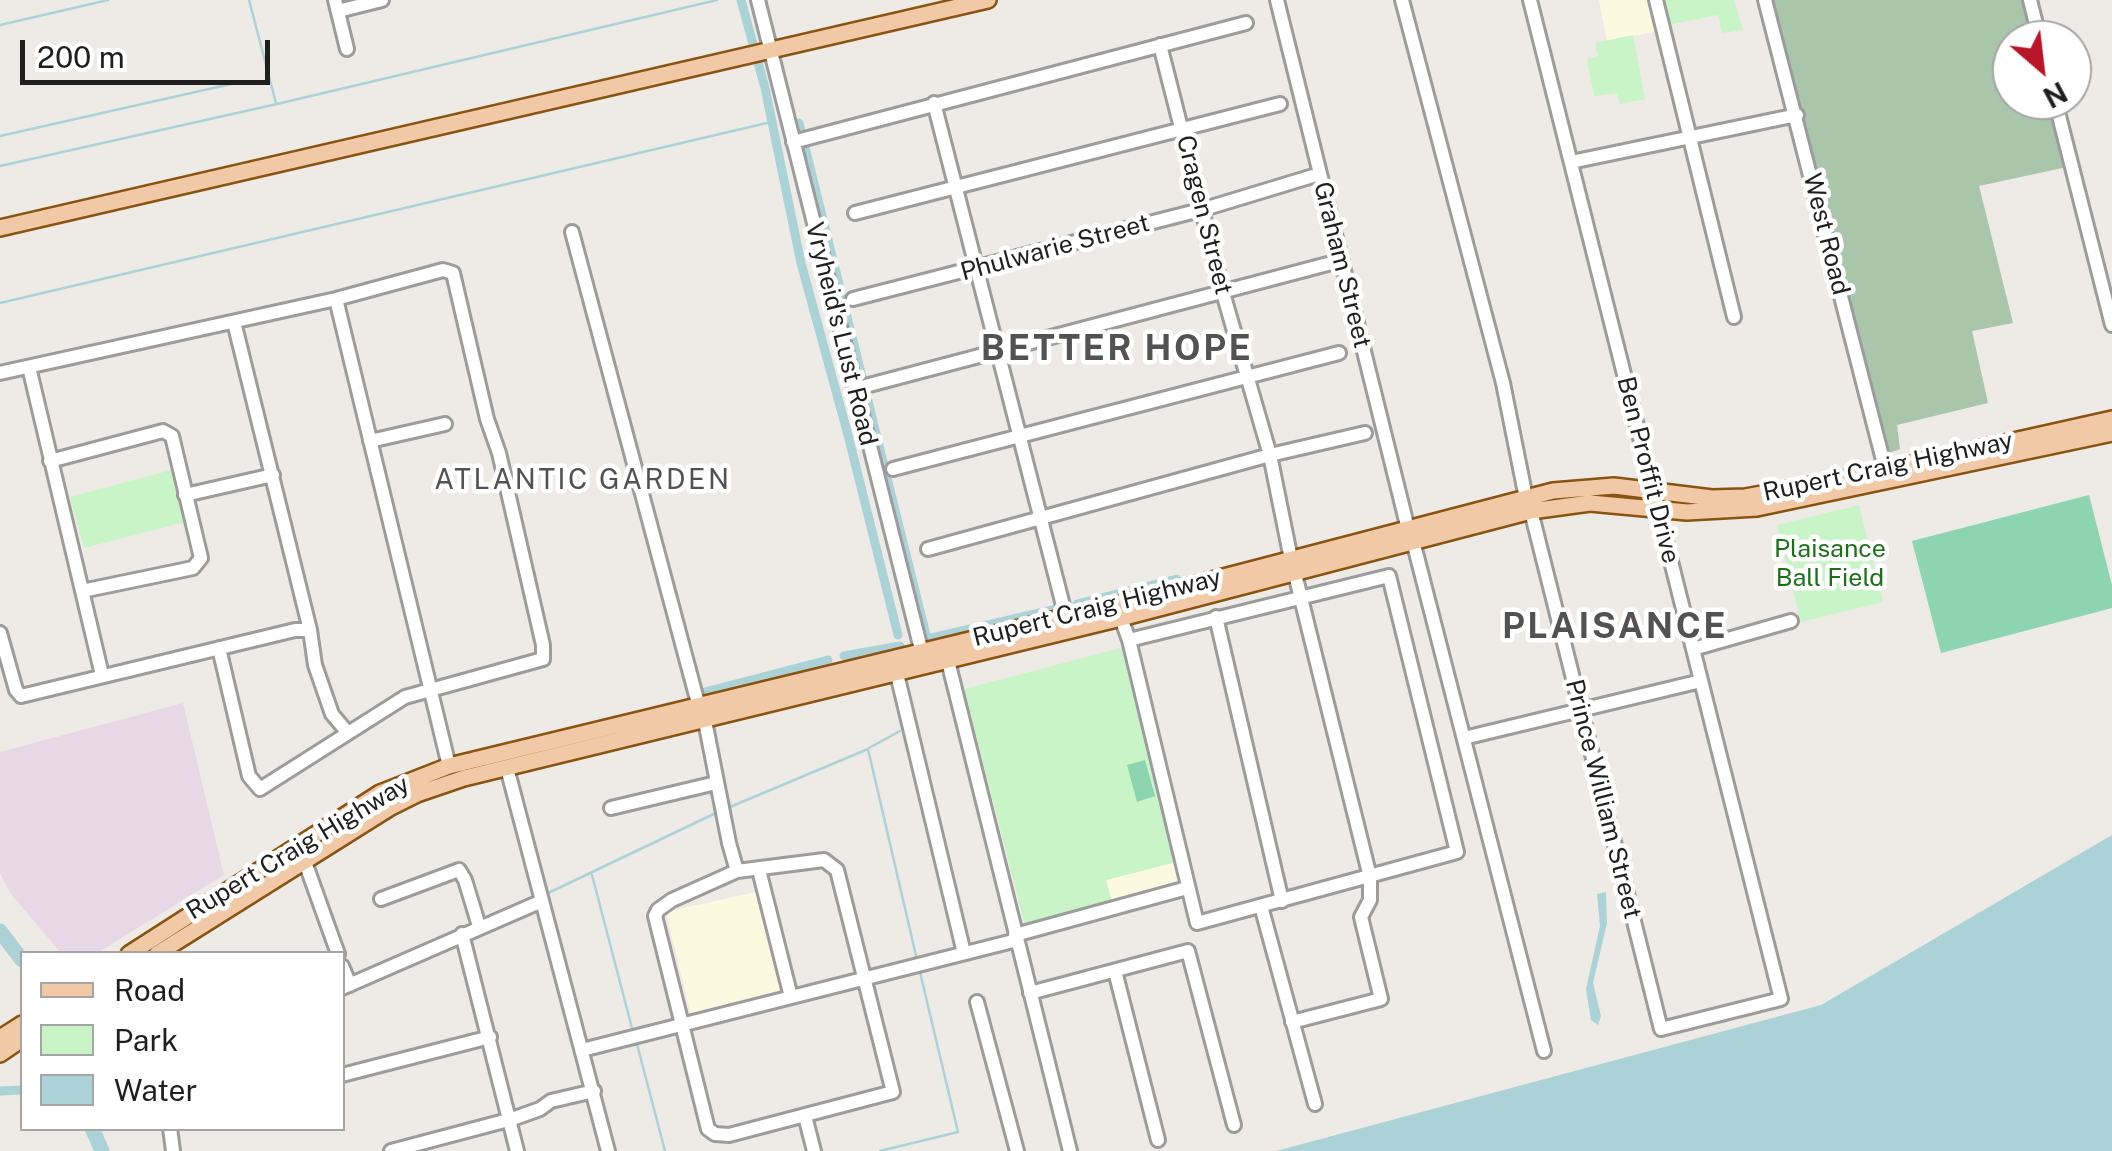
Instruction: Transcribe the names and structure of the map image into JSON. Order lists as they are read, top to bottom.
{
  "streets": {
    "main road": ["Rupert Craig Highway"],
    "street": [
      "Cragen Street",
      "West Road",
      "Phulwarie Street",
      "Graham Street",
      "Vryheid's Lust Road",
      "Ben Proffit Drive",
      "Prince William Street"
    ]
  },
  "crossings": [
    ["Cragen Street", "Phulwarie Street"],
    ["Cragen Street", "Rupert Craig Highway"],
    ["West Road", "Rupert Craig Highway"],
    ["Graham Street", "Rupert Craig Highway"],
    ["Vryheid's Lust Road", "Rupert Craig Highway"],
    ["Rupert Craig Highway", "Ben Proffit Drive"],
    ["Rupert Craig Highway", "Prince William Street"],
    ["Ben Proffit Drive", "Prince William Street"]
  ],
  "districts": ["BETTER HOPE", "ATLANTIC GARDEN", "PLAISANCE"],
  "parks": ["Plaisance Ball Field"],
  "legend": ["Road", "Park", "Water"],
  "scale_bar": "200 m",
  "north": "bottom right"
}
